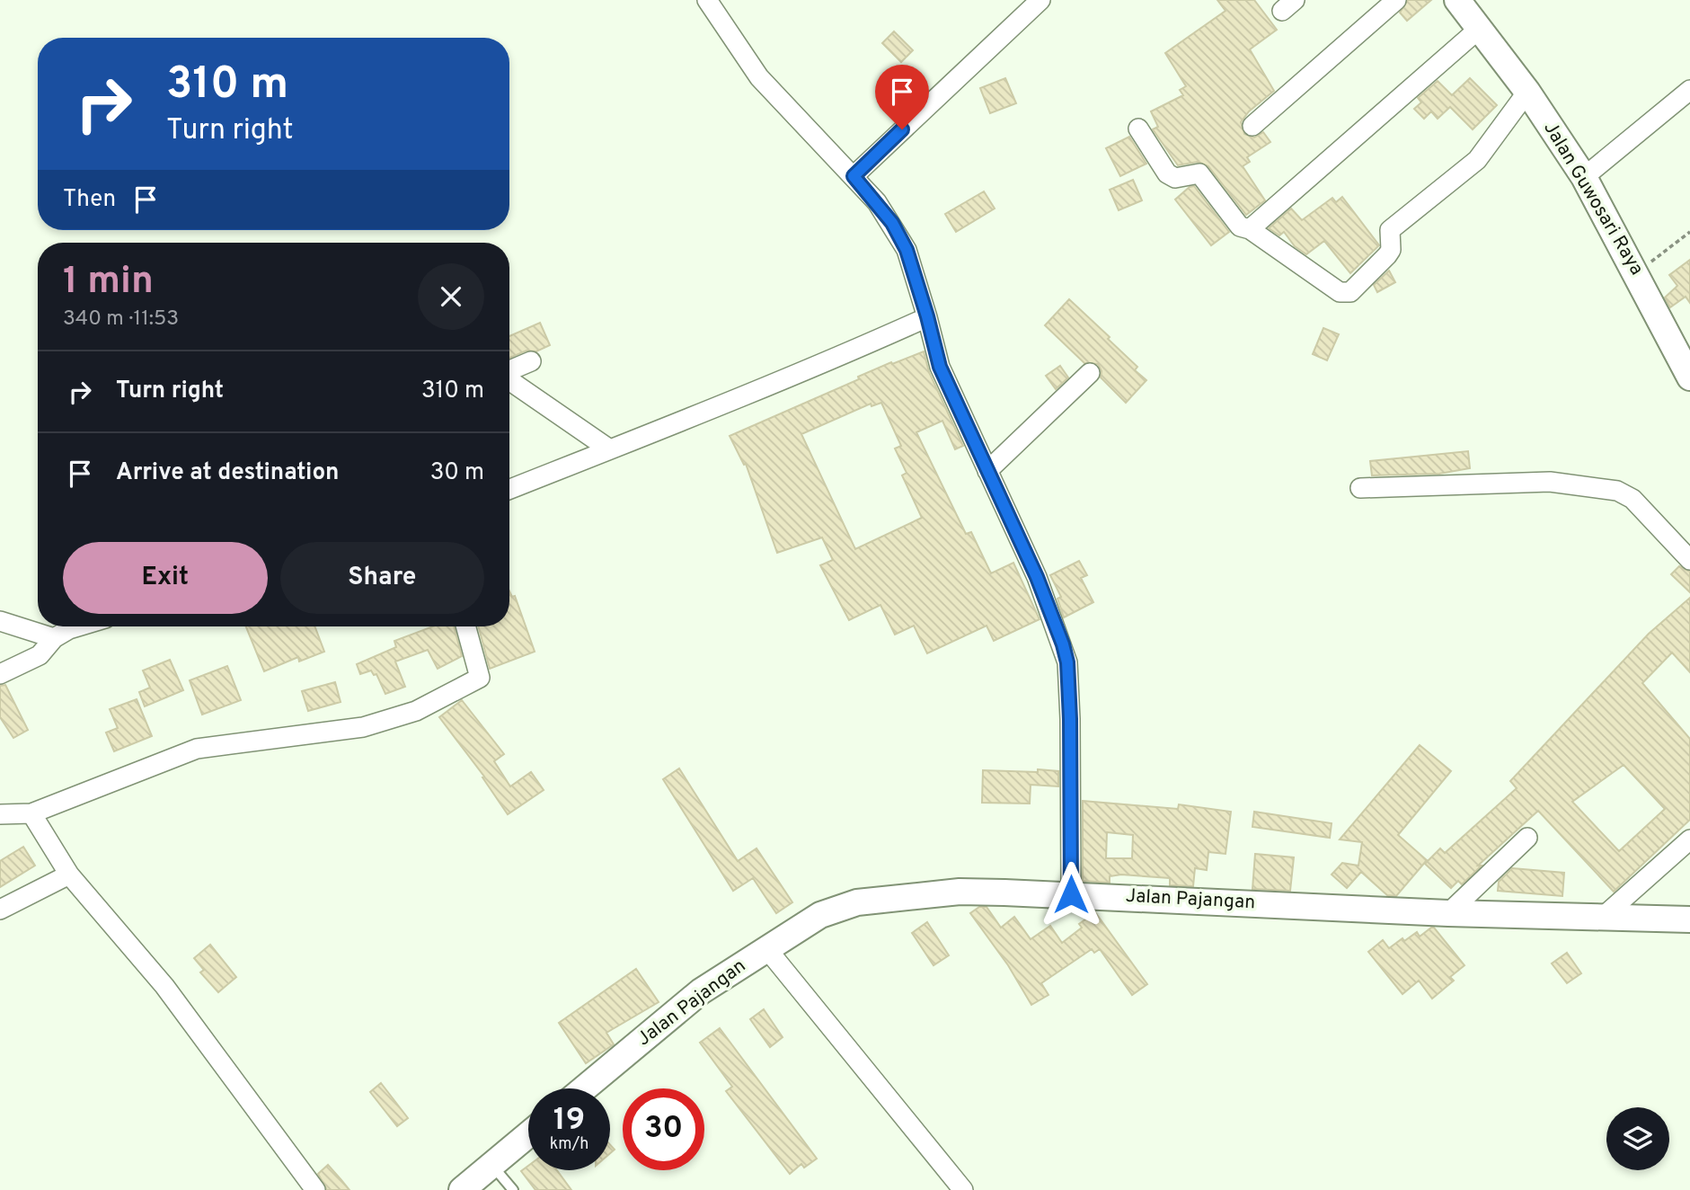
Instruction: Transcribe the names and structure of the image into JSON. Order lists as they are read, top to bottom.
{
  "streets": {
    "main road": ["Jalan Guwosari Raya", "Jalan Pajangan"]
  },
  "page": {
    "turn": ["310 m", "Turn right"],
    "then": "Then",
    "heading": ["1 min", "340 m · 11:53"],
    "list": [
      {
        "name": "Turn right",
        "value": "310 m"
      },
      {
        "name": "Arrive at destination",
        "value": "30 m"
      }
    ],
    "buttons": ["Exit", "Share"],
    "speed": "19 km/h",
    "limit": "30"
  }
}
